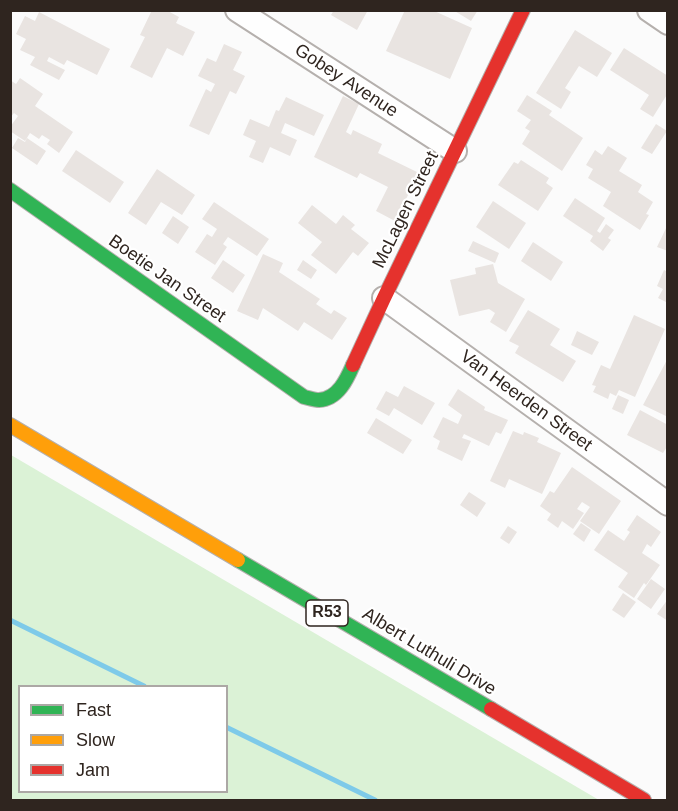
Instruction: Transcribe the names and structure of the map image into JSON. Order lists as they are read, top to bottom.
{
  "streets": {
    "street": [
      "Gobey Avenue",
      "McLagen Street",
      "Boetie Jan Street",
      "Van Heerden Street",
      "R53",
      "Albert Luthuli Drive"
    ]
  },
  "crossings": [
    ["Gobey Avenue", "McLagen Street"],
    ["McLagen Street", "Boetie Jan Street"],
    ["McLagen Street", "Van Heerden Street"]
  ],
  "legend": ["Fast", "Slow", "Jam"]
}
